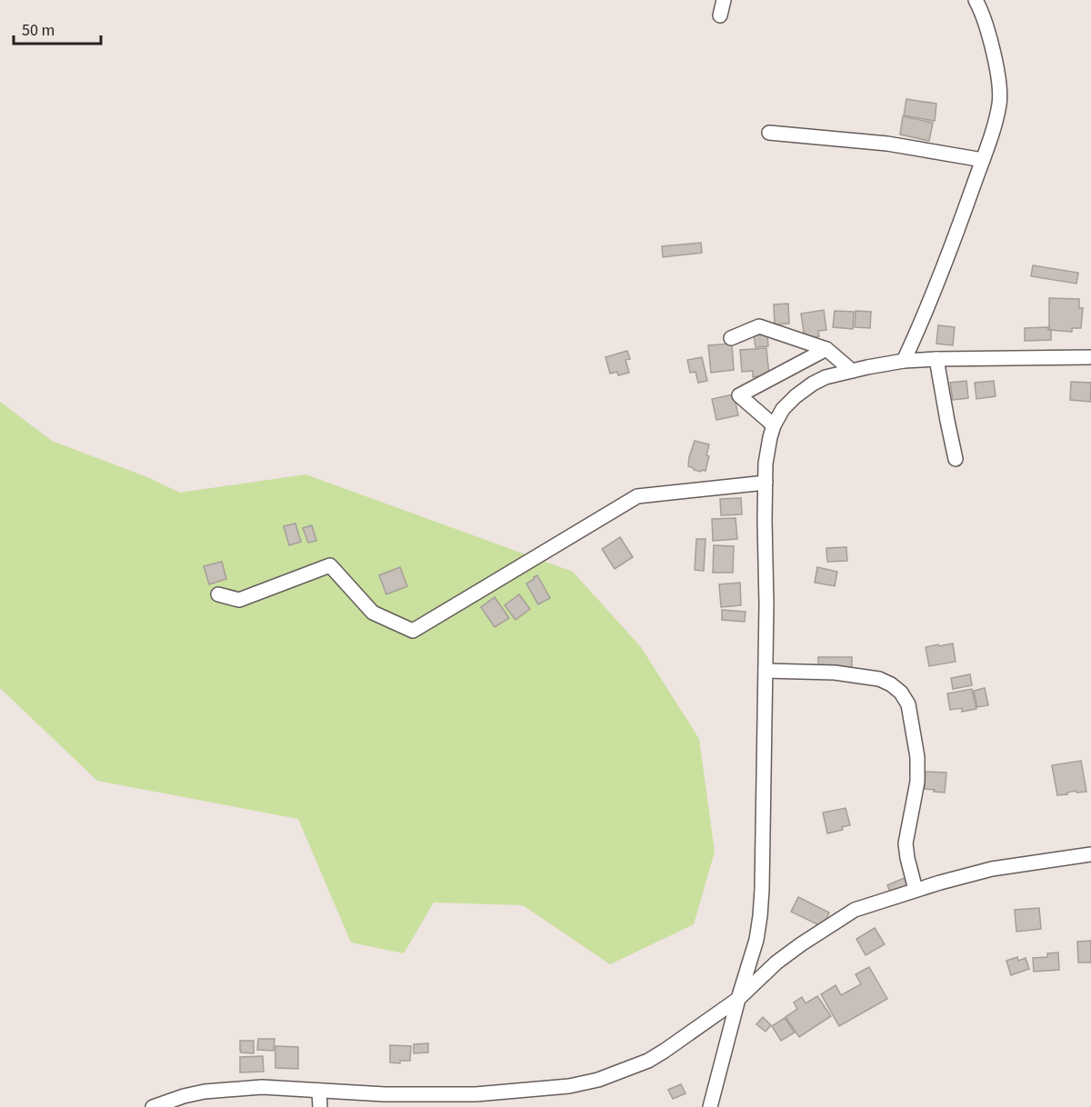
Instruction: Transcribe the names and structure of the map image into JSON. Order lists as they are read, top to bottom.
{
  "scale_bar": "50 m"
}
